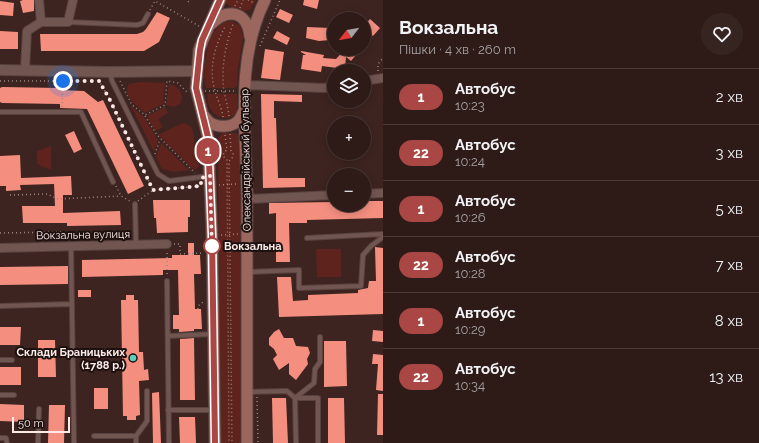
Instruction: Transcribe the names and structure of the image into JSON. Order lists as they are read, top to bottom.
{
  "streets": {
    "main road": ["Олександрійський бульвар"],
    "street": ["Вокзальна вулиця"]
  },
  "places": ["Вокзальна", "Склади Браницьких (1788 р.)"],
  "lines": ["bus line 1"],
  "scale_bar": "50 m",
  "north": "bottom left",
  "page": {
    "on_map": "1",
    "heading": ["Вокзальна", "Пішки · 4 хв · 260 m"],
    "map_buttons": ["+", "−"],
    "list": [
      {
        "mark": "1",
        "name": "Автобус",
        "note": "10:23",
        "value": "2 хв"
      },
      {
        "mark": "22",
        "name": "Автобус",
        "note": "10:24",
        "value": "3 хв"
      },
      {
        "mark": "1",
        "name": "Автобус",
        "note": "10:26",
        "value": "5 хв"
      },
      {
        "mark": "22",
        "name": "Автобус",
        "note": "10:28",
        "value": "7 хв"
      },
      {
        "mark": "1",
        "name": "Автобус",
        "note": "10:29",
        "value": "8 хв"
      },
      {
        "mark": "22",
        "name": "Автобус",
        "note": "10:34",
        "value": "13 хв"
      }
    ],
    "scale": "50 m"
  }
}
